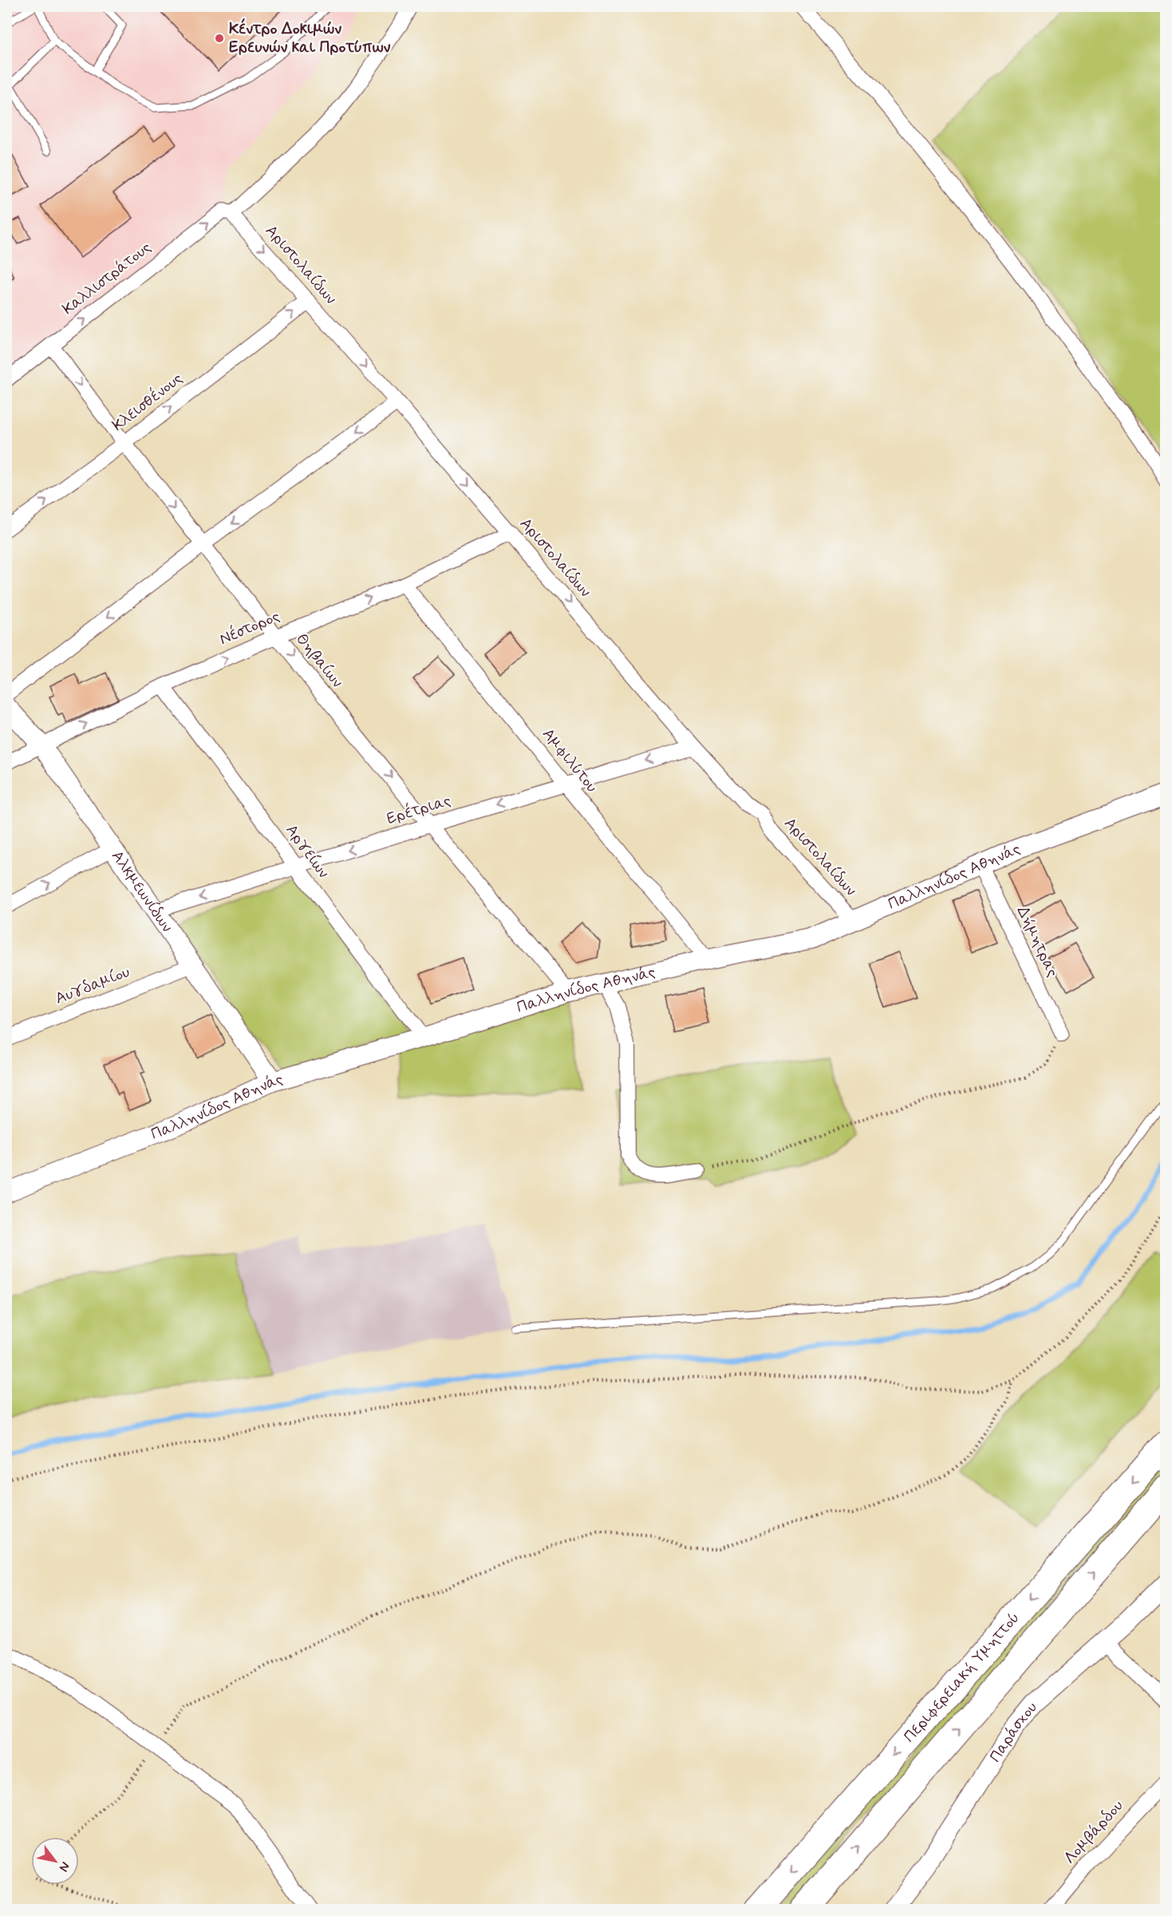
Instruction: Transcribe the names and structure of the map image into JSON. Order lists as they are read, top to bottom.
{
  "streets": {
    "highway": ["Περιφερειακή Υμηττού"],
    "street": [
      "Αριστολαίδων",
      "Καλλιστράτους",
      "Κλεισθένους",
      "Νέστορος",
      "Θηβαίων",
      "Αμφιλύτου",
      "Ερέτριας",
      "Αργείων",
      "Παλληνίδος Αθηνάς",
      "Αλκμεωνίδων",
      "Δήμητρας",
      "Αυγδαμίου",
      "Παράσχου",
      "Λομβάρδου"
    ]
  },
  "crossings": [
    ["Αριστολαίδων", "Καλλιστράτους"],
    ["Αριστολαίδων", "Κλεισθένους"],
    ["Αριστολαίδων", "Νέστορος"],
    ["Αριστολαίδων", "Ερέτριας"],
    ["Αριστολαίδων", "Παλληνίδος Αθηνάς"],
    ["Καλλιστράτους", "Θηβαίων"],
    ["Κλεισθένους", "Θηβαίων"],
    ["Νέστορος", "Θηβαίων"],
    ["Νέστορος", "Αμφιλύτου"],
    ["Νέστορος", "Αργείων"],
    ["Νέστορος", "Αλκμεωνίδων"],
    ["Θηβαίων", "Ερέτριας"],
    ["Θηβαίων", "Παλληνίδος Αθηνάς"],
    ["Αμφιλύτου", "Ερέτριας"],
    ["Αμφιλύτου", "Παλληνίδος Αθηνάς"],
    ["Ερέτριας", "Αργείων"],
    ["Ερέτριας", "Αλκμεωνίδων"],
    ["Αργείων", "Παλληνίδος Αθηνάς"],
    ["Παλληνίδος Αθηνάς", "Αλκμεωνίδων"],
    ["Παλληνίδος Αθηνάς", "Δήμητρας"],
    ["Αλκμεωνίδων", "Αυγδαμίου"]
  ],
  "one_way": [
    "Αριστολαίδων",
    "Καλλιστράτους",
    "Κλεισθένους",
    "Θηβαίων",
    "Ερέτριας"
  ],
  "places": ["Κέντρο Δοκιμών Ερευνών και Προτύπων"],
  "north": "bottom right"
}
